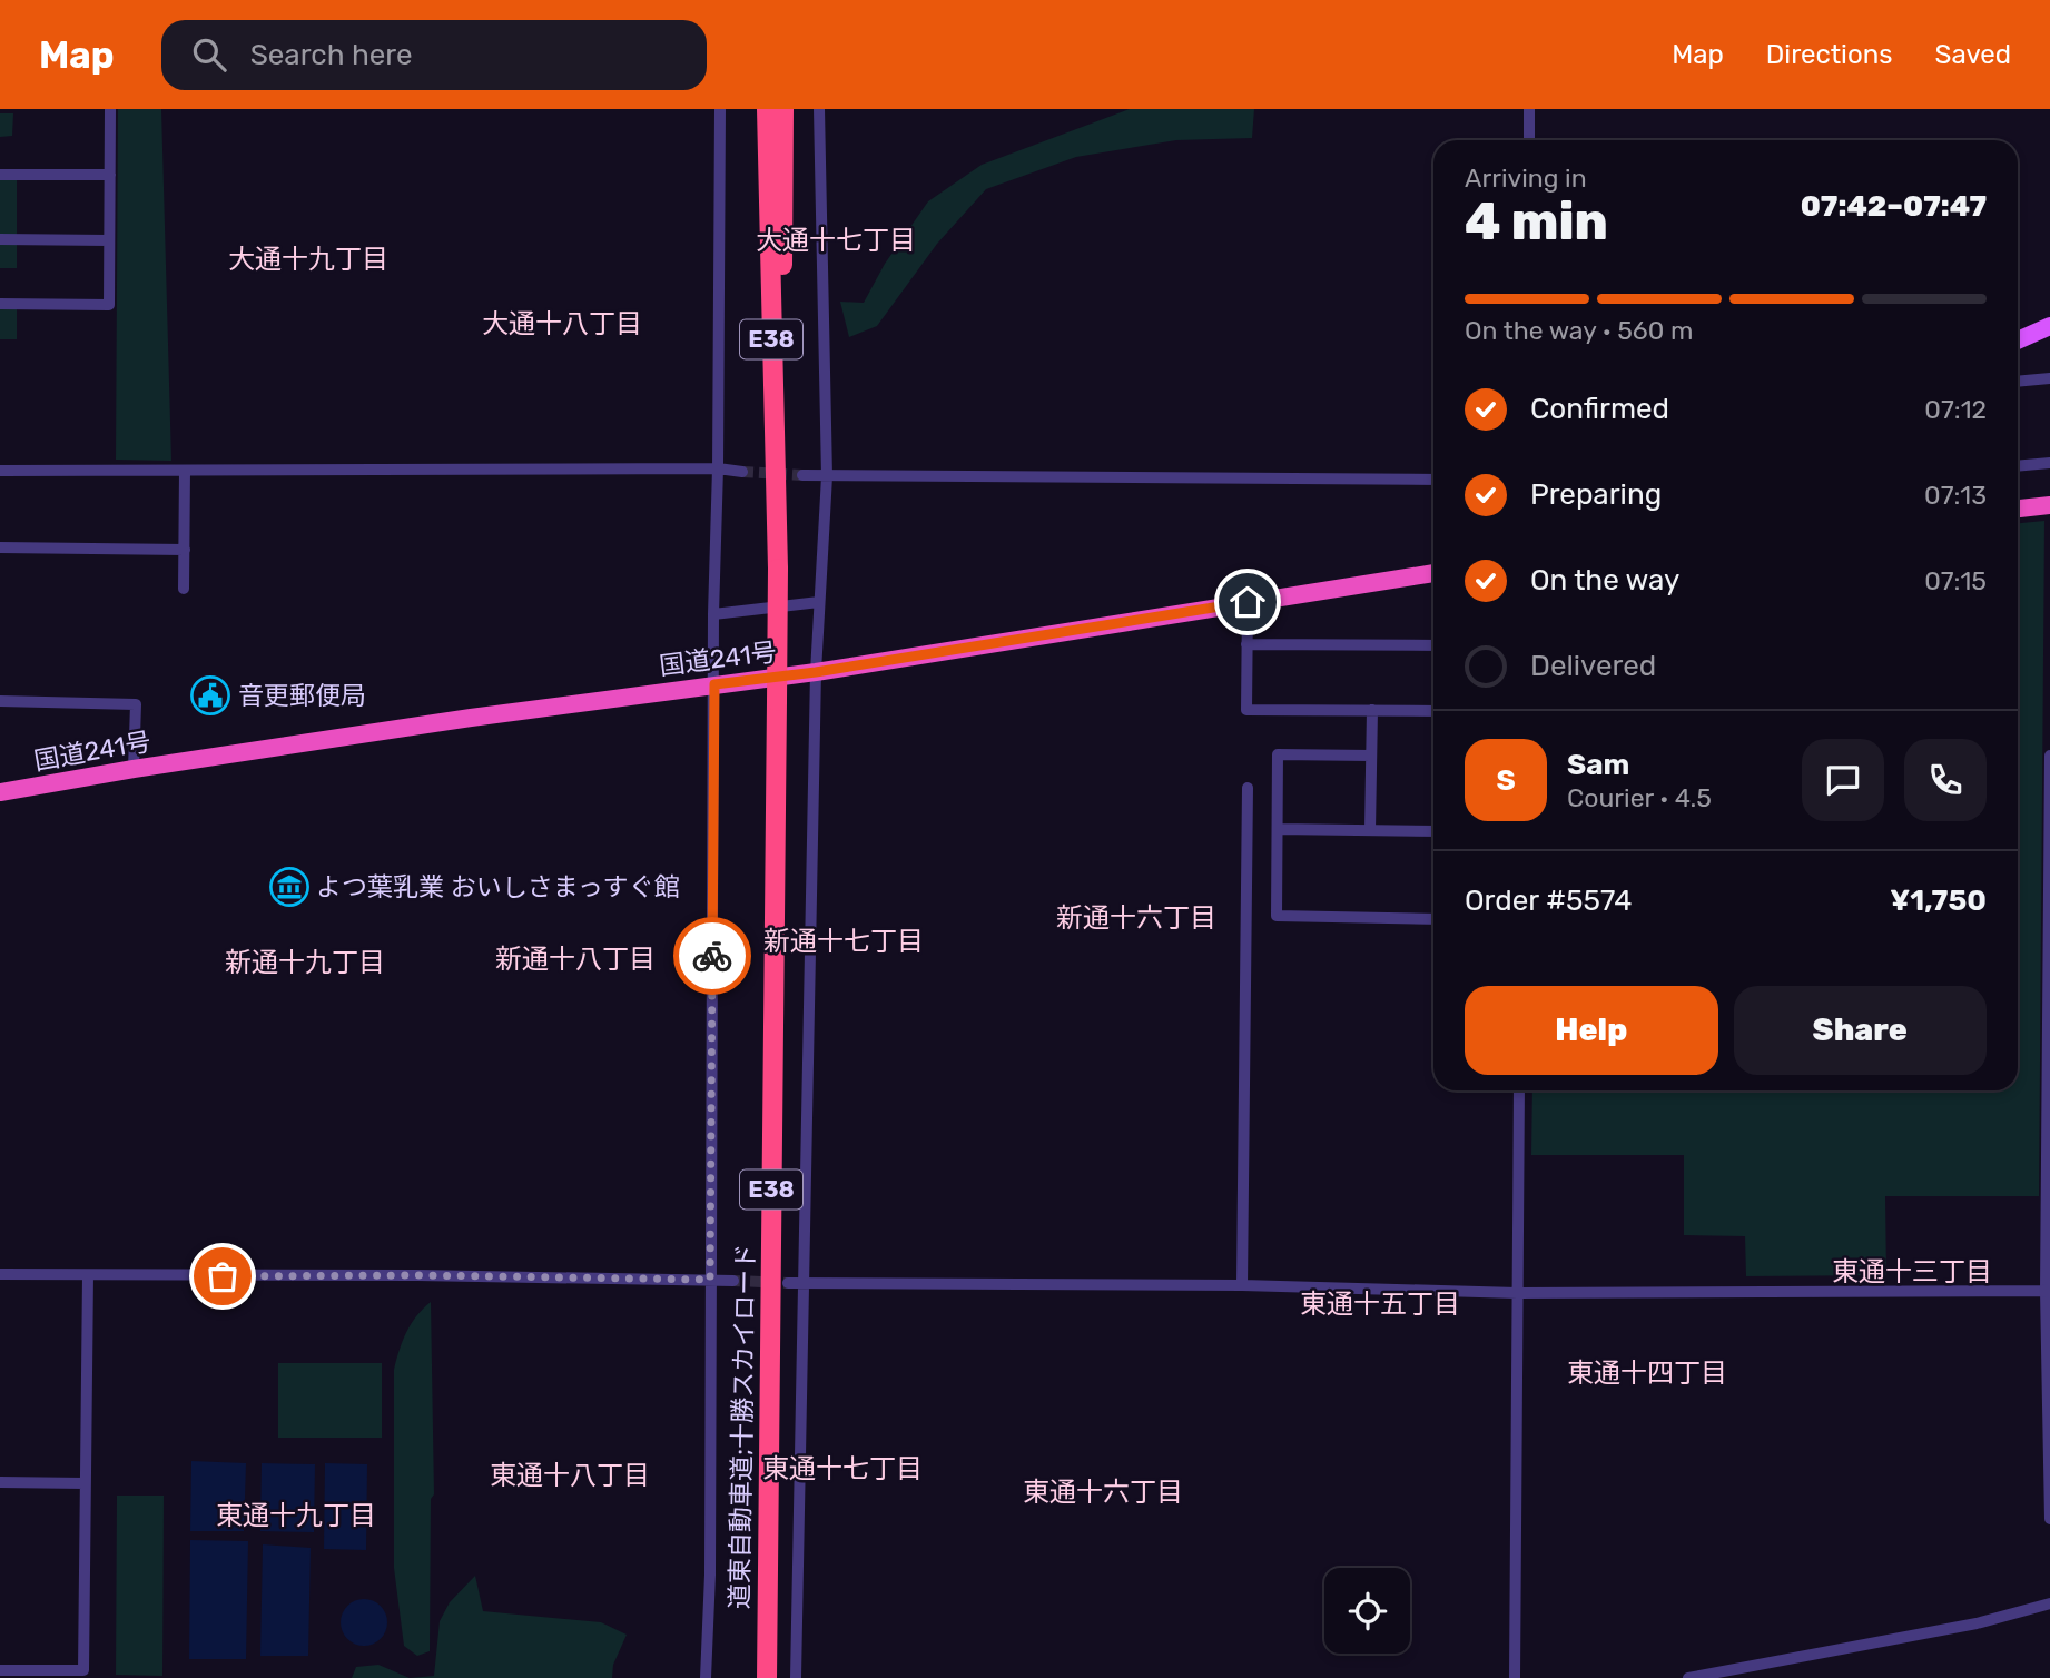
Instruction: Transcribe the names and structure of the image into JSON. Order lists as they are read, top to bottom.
{
  "streets": {
    "highway": ["E38", "国道241号", "道東自動車道;十勝スカイロード"]
  },
  "districts": [
    "大通十七丁目",
    "大通十九丁目",
    "大通十八丁目",
    "新通十六丁目",
    "新通十七丁目",
    "新通十八丁目",
    "新通十九丁目",
    "東通十三丁目",
    "東通十五丁目",
    "東通十四丁目",
    "東通十七丁目",
    "東通十八丁目",
    "東通十六丁目",
    "東通十九丁目"
  ],
  "places": {
    "public building": ["音更郵便局"],
    "museum": ["よつ葉乳業 おいしさまっすぐ館"]
  },
  "page": {
    "header": "Map",
    "search": "Search here",
    "nav": ["Map", "Directions", "Saved"],
    "heading": ["4 min", "Arriving in", "07:42–07:47"],
    "panel": [
      "Sam",
      "Courier · 4.5",
      "Order #5574",
      "¥1,750"
    ],
    "bar": "On the way · 560 m",
    "list": [
      ["Confirmed", "07:12"],
      ["Preparing", "07:13"],
      ["On the way", "07:15"],
      "Delivered"
    ],
    "round": "S",
    "buttons": ["Help", "Share"]
  }
}
